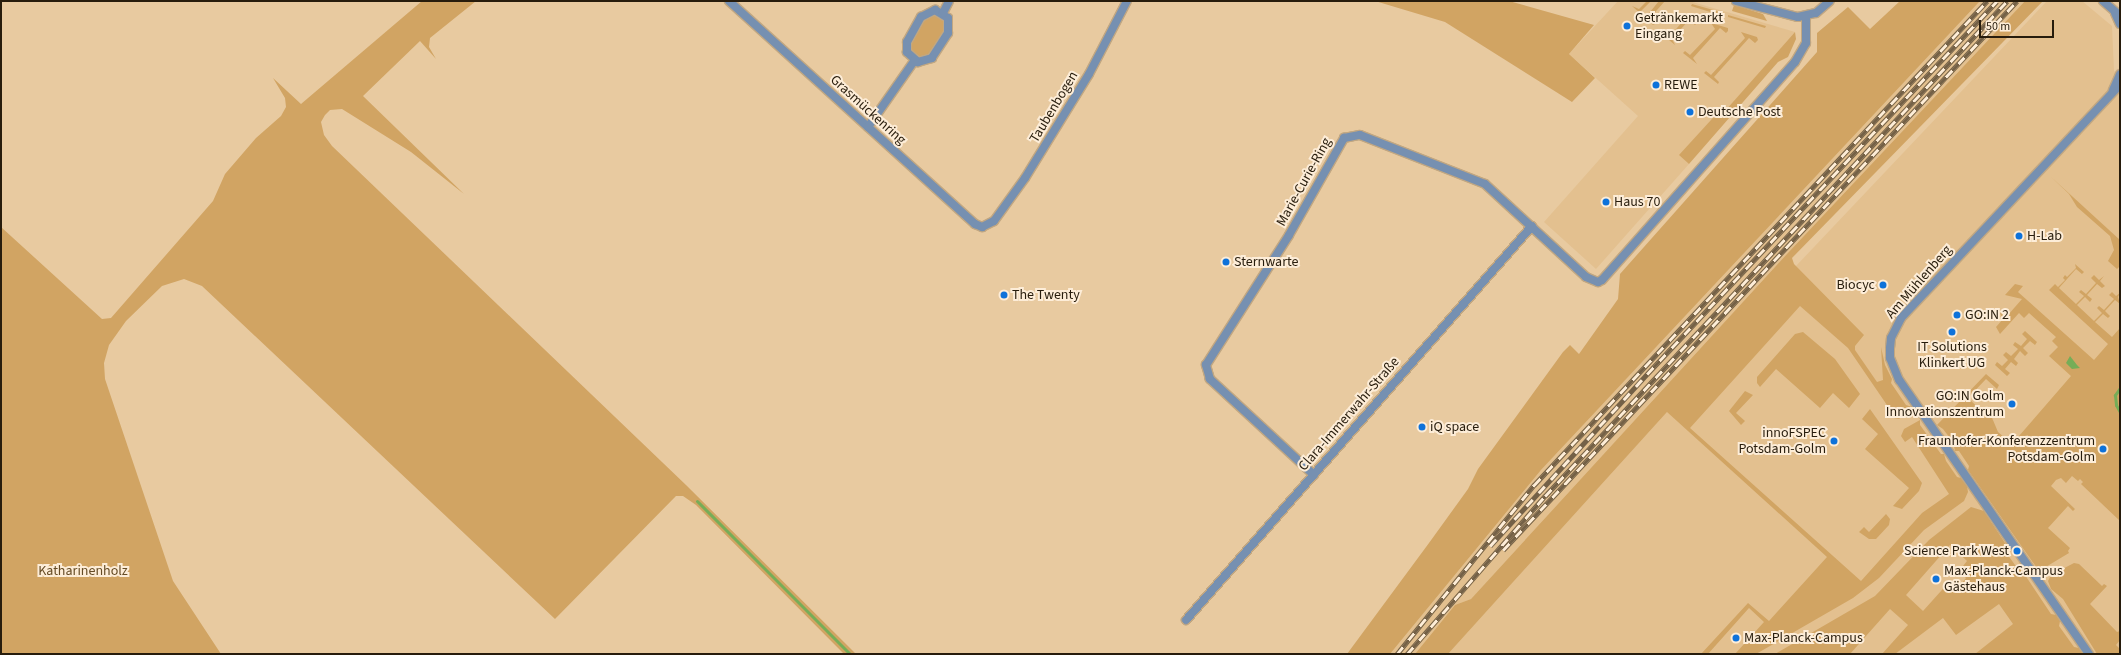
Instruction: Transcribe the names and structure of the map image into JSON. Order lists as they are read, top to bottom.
{
  "streets": {
    "street": [
      "Taubenbogen",
      "Grasmückenring",
      "Marie-Curie-Ring",
      "Am Mühlenberg",
      "Clara-Immerwahr-Straße"
    ]
  },
  "crossings": [
    ["Taubenbogen", "Grasmückenring"],
    ["Marie-Curie-Ring", "Clara-Immerwahr-Straße"]
  ],
  "parks": ["Katharinenholz"],
  "places": [
    "Getränkemarkt Eingang",
    "REWE",
    "Deutsche Post",
    "Haus 70",
    "H-Lab",
    "Sternwarte",
    "Biocyc",
    "The Twenty",
    "GO:IN 2",
    "IT Solutions Klinkert UG",
    "GO:IN Golm Innovationszentrum",
    "iQ space",
    "innoFSPEC Potsdam-Golm",
    "Fraunhofer-Konferenzzentrum Potsdam-Golm",
    "Science Park West",
    "Max-Planck-Campus Gästehaus",
    "Max-Planck-Campus"
  ],
  "scale_bar": "50 m"
}
